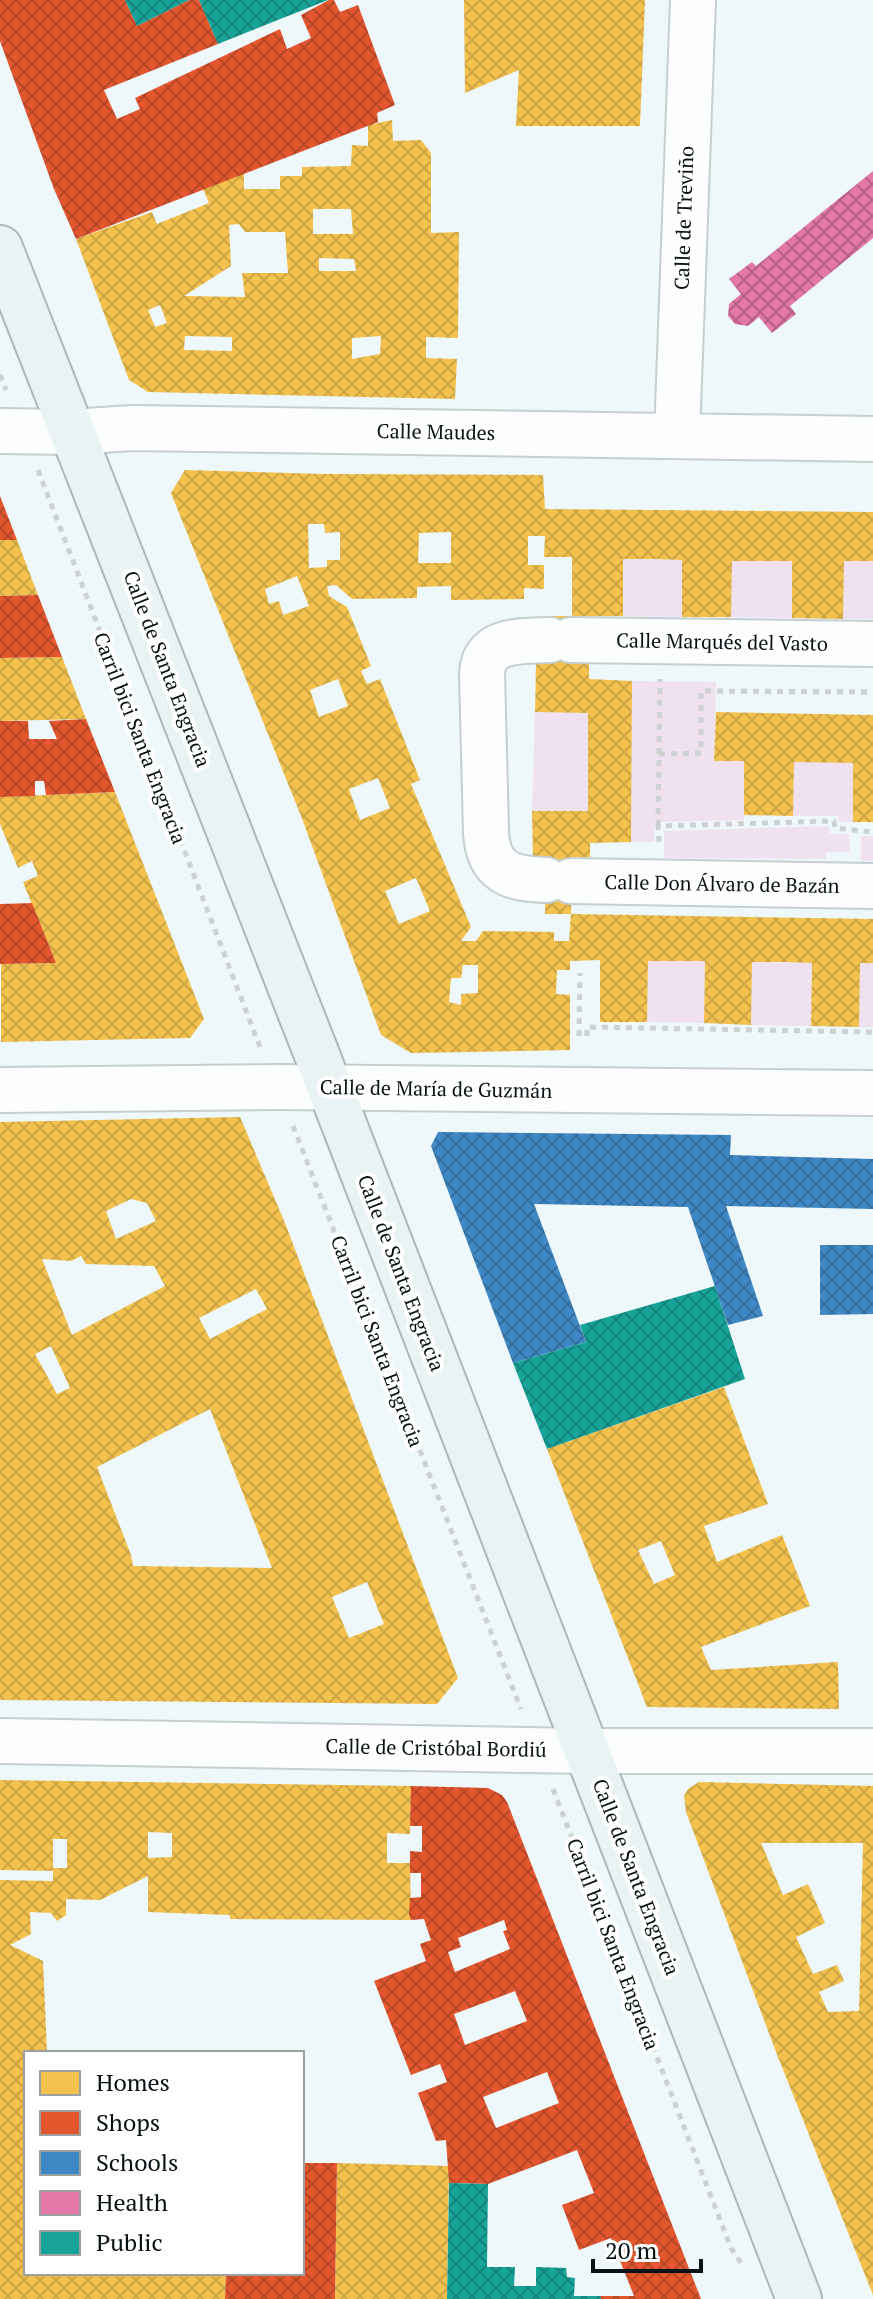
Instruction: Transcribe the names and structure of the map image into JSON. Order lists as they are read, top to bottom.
{
  "streets": {
    "main road": ["Calle de Santa Engracia"],
    "street": [
      "Calle de Treviño",
      "Calle Maudes",
      "Calle Marqués del Vasto",
      "Calle Don Álvaro de Bazán",
      "Calle de María de Guzmán",
      "Calle de Cristóbal Bordiú"
    ],
    "path": ["Carril bici Santa Engracia"]
  },
  "crossings": [
    ["Calle de Treviño", "Calle Maudes"],
    ["Calle Maudes", "Calle de Santa Engracia"],
    ["Calle Maudes", "Carril bici Santa Engracia"],
    ["Calle Marqués del Vasto", "Calle Don Álvaro de Bazán"],
    ["Calle de Santa Engracia", "Calle de María de Guzmán"],
    ["Calle de Santa Engracia", "Calle de Cristóbal Bordiú"],
    ["Carril bici Santa Engracia", "Calle de María de Guzmán"],
    ["Carril bici Santa Engracia", "Calle de Cristóbal Bordiú"]
  ],
  "legend": [
    "Homes",
    "Shops",
    "Schools",
    "Health",
    "Public"
  ],
  "scale_bar": "20 m"
}
